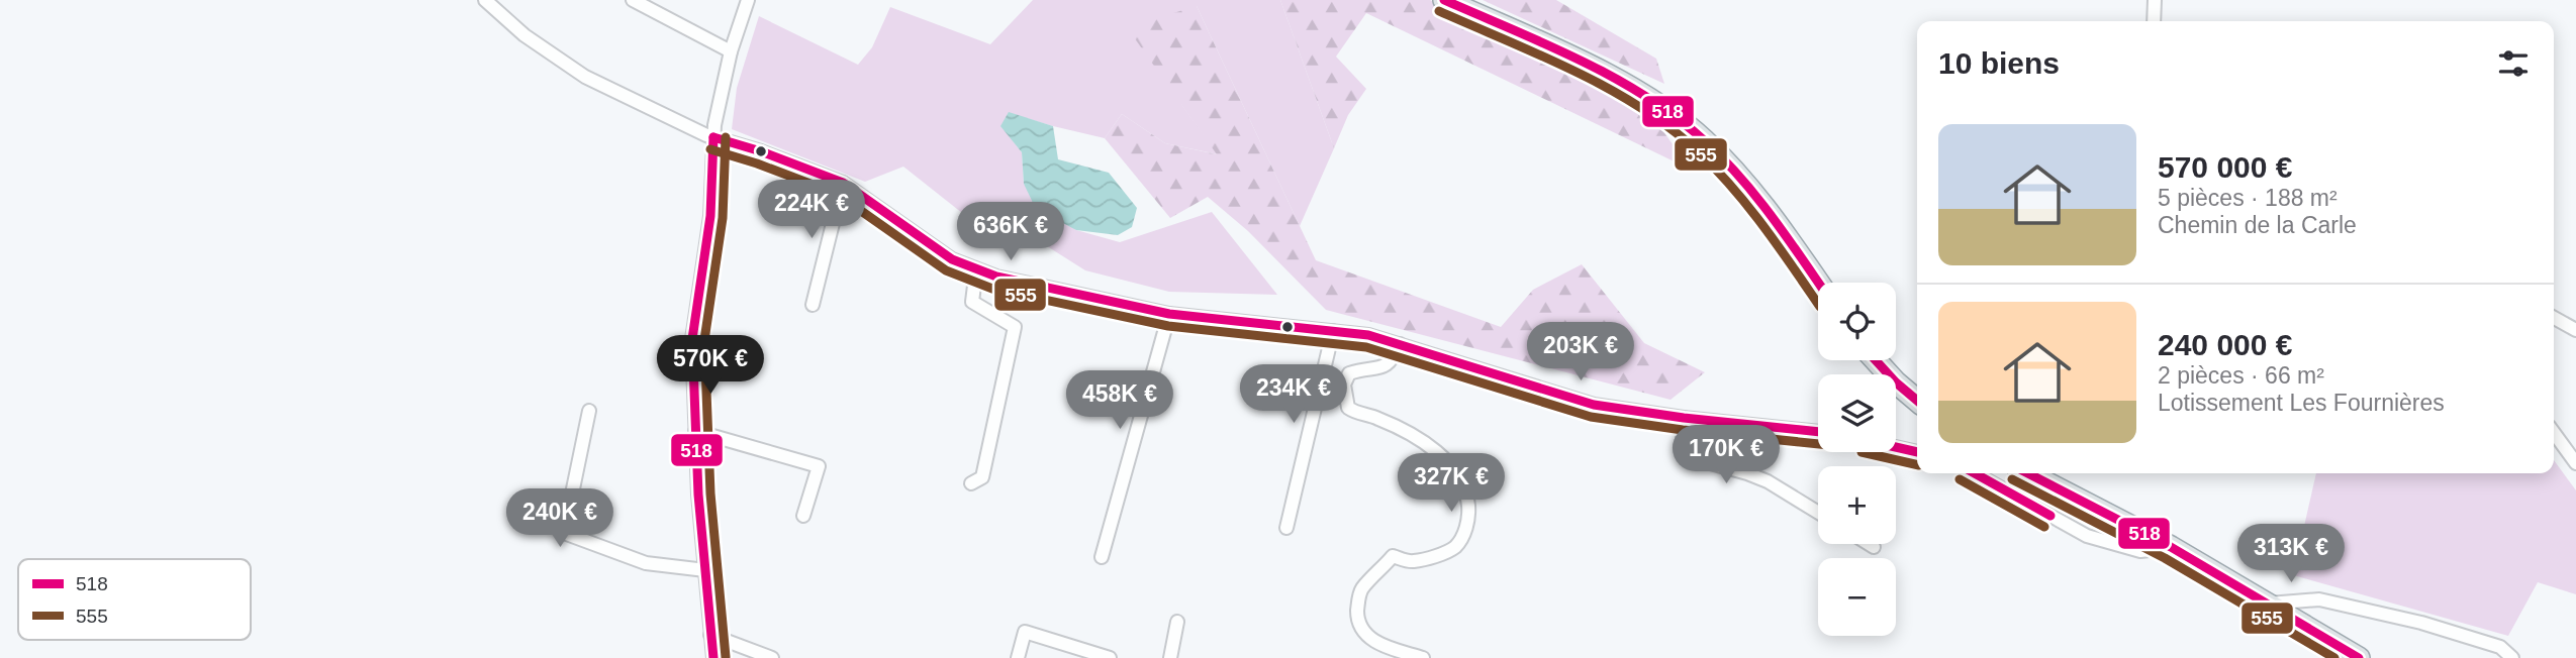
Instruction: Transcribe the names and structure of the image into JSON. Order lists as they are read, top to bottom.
{
  "lines": ["transit line 518", "transit line 555"],
  "legend": ["518", "555"],
  "page": {
    "heading": "10 biens",
    "list": [
      {
        "name": "570 000 €",
        "note": "5 pièces · 188 m² · Chemin de la Carle"
      },
      {
        "name": "240 000 €",
        "note": "2 pièces · 66 m² · Lotissement Les Fournières"
      }
    ],
    "price": [
      "224K €",
      "636K €",
      "203K €",
      "570K €",
      "234K €",
      "458K €",
      "170K €",
      "327K €",
      "240K €",
      "313K €"
    ],
    "map_buttons": ["+", "−"]
  }
}
